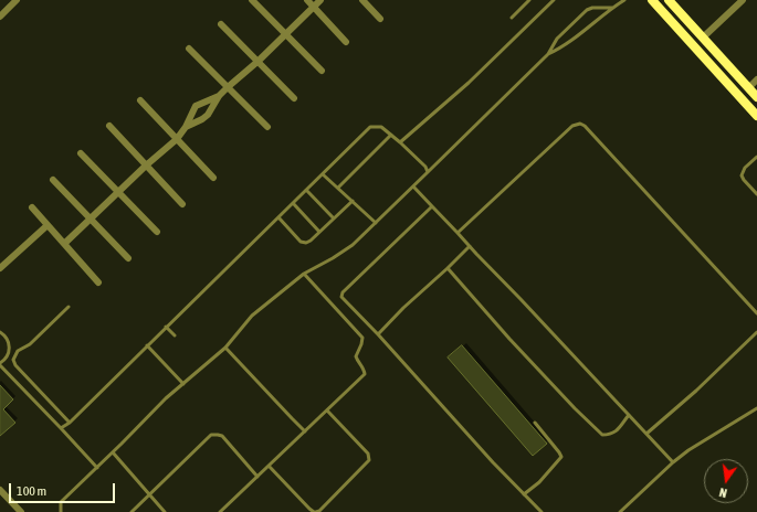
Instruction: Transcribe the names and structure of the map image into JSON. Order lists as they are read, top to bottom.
{
  "scale_bar": "100 m",
  "north": "bottom"
}
